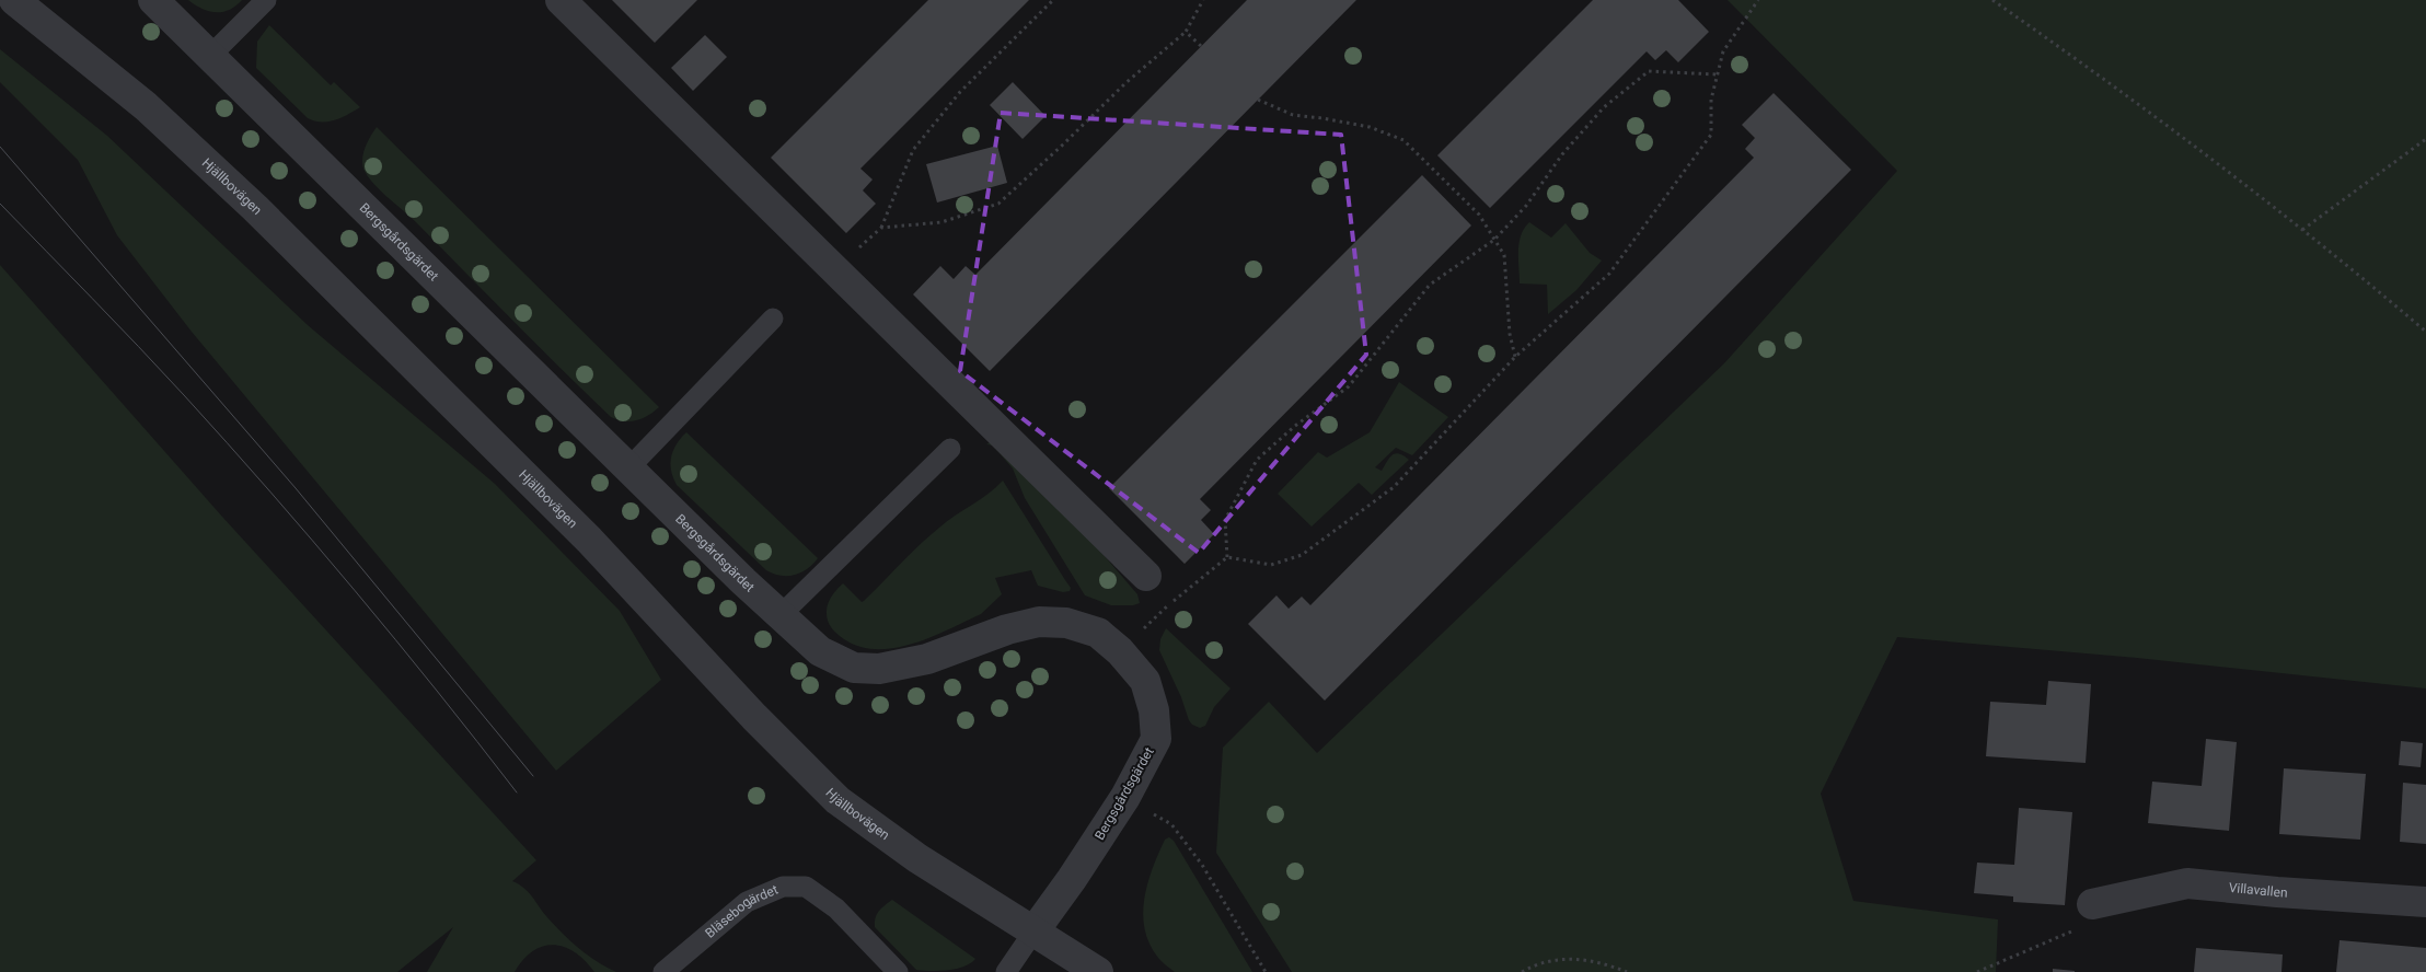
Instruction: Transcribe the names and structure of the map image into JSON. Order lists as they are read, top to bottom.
{
  "streets": {
    "street": ["Hjällbovägen", "Bergsgårdsgärdet", "Villavallen"],
    "lane": ["Bläsebogärdet"]
  },
  "crossings": [
    ["Hjällbovägen", "Bergsgårdsgärdet"]
  ]
}
